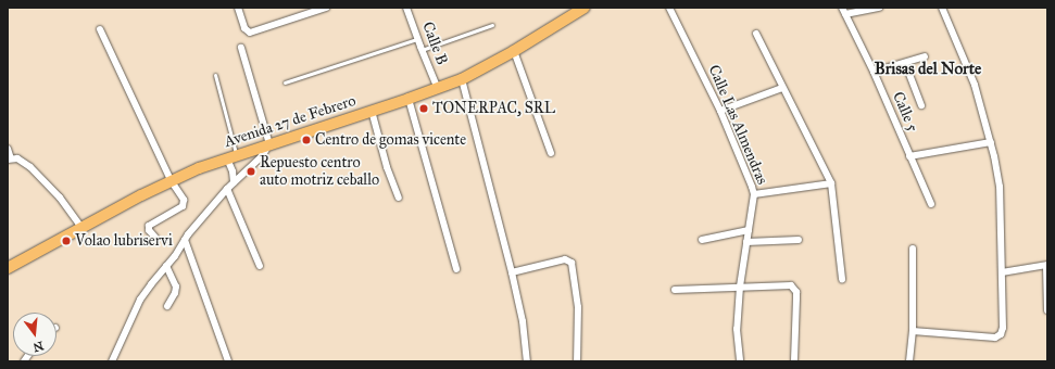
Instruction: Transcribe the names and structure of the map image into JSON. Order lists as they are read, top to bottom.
{
  "streets": {
    "main road": ["Avenida 27 de Febrero"],
    "street": ["Calle B", "Calle 5", "Calle Las Almendras"]
  },
  "crossings": [
    ["Calle B", "Avenida 27 de Febrero"]
  ],
  "districts": ["Brisas del Norte"],
  "places": [
    "TONERPAC, SRL",
    "Centro de gomas vicente",
    "Repuesto centro auto motriz ceballo",
    "Volao lubriservi"
  ],
  "north": "bottom"
}
